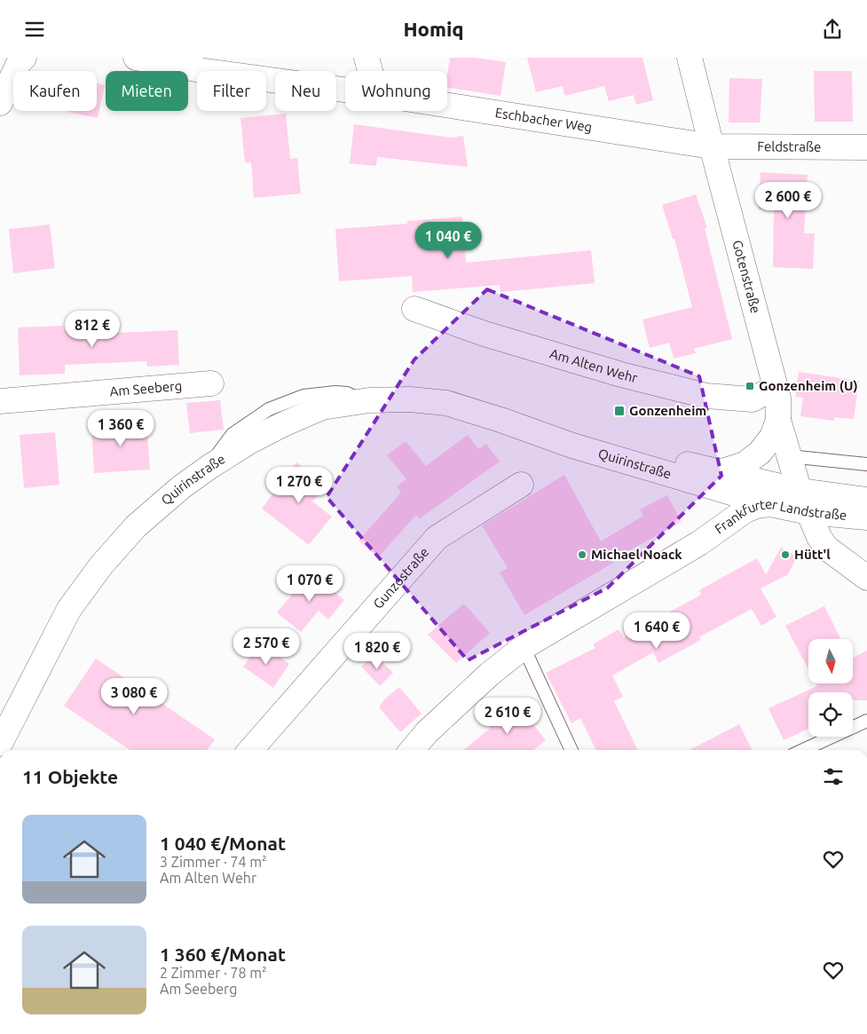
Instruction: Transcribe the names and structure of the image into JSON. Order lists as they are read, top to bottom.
{
  "streets": {
    "street": [
      "Eschbacher Weg",
      "Feldstraße",
      "Gotenstraße",
      "Am Alten Wehr",
      "Am Seeberg",
      "Quirinstraße",
      "Frankfurter Landstraße",
      "Gunzostraße"
    ]
  },
  "crossings": [
    ["Eschbacher Weg", "Feldstraße"],
    ["Eschbacher Weg", "Gotenstraße"],
    ["Feldstraße", "Gotenstraße"],
    ["Gotenstraße", "Am Alten Wehr"],
    ["Gotenstraße", "Quirinstraße"],
    ["Gotenstraße", "Frankfurter Landstraße"],
    ["Quirinstraße", "Frankfurter Landstraße"]
  ],
  "places": {
    "transit": ["Gonzenheim (U)", "Gonzenheim"],
    "other": ["Michael Noack", "Hütt'l"]
  },
  "north": "bottom",
  "page": {
    "header": "Homiq",
    "chip": [
      "Kaufen",
      "Mieten",
      "Filter",
      "Neu",
      "Wohnung"
    ],
    "price": [
      "2 600 €",
      "1 040 €",
      "812 €",
      "1 360 €",
      "1 270 €",
      "1 070 €",
      "1 640 €",
      "2 570 €",
      "1 820 €",
      "3 080 €",
      "2 610 €"
    ],
    "heading": "11 Objekte",
    "list": [
      {
        "name": "1 040 €/Monat",
        "note": "3 Zimmer · 74 m² · Am Alten Wehr"
      },
      {
        "name": "1 360 €/Monat",
        "note": "2 Zimmer · 78 m² · Am Seeberg"
      }
    ]
  }
}
